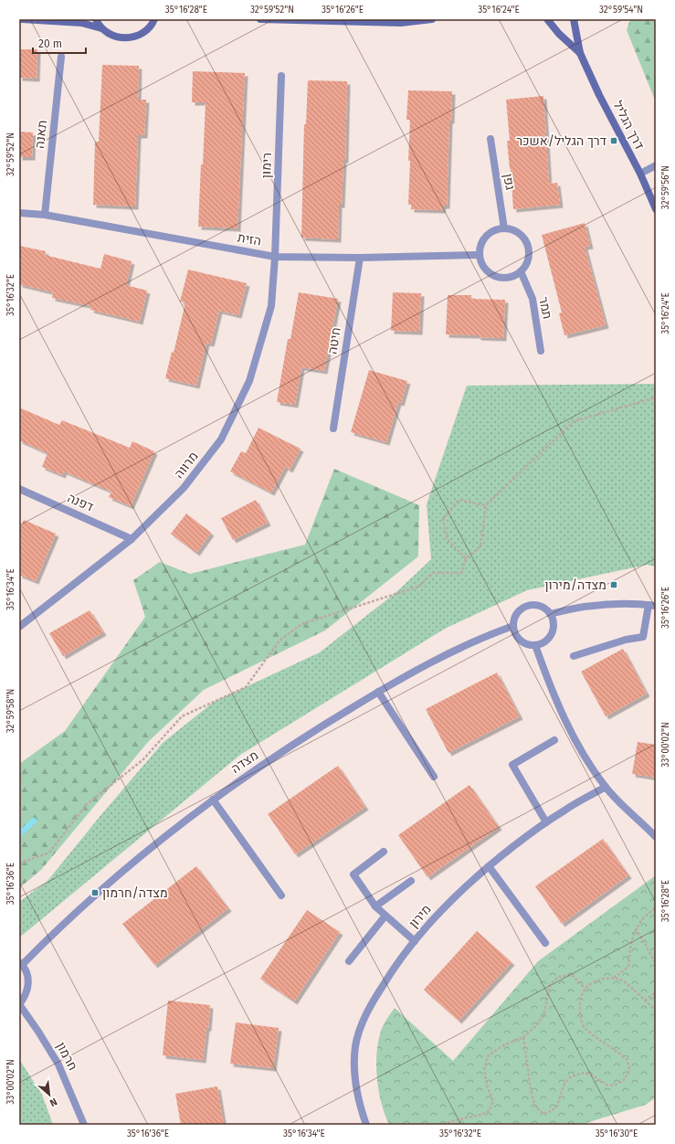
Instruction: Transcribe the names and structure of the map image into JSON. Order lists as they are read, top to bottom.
{
  "streets": {
    "street": [
      "דרך הגליל",
      "תאנה",
      "רימון",
      "גפן",
      "הזית",
      "תמר",
      "חיטה",
      "מרווה",
      "דפנה",
      "מצדה",
      "מירון",
      "חרמון"
    ]
  },
  "crossings": [
    ["תאנה", "הזית"],
    ["רימון", "הזית"],
    ["רימון", "מרווה"],
    ["גפן", "הזית"],
    ["גפן", "תמר"],
    ["הזית", "תמר"],
    ["הזית", "חיטה"],
    ["הזית", "מרווה"],
    ["מרווה", "דפנה"]
  ],
  "places": {
    "transit": ["דרך הגליל/אשכר", "מצדה/מירון", "מצדה/חרמון"]
  },
  "scale_bar": "20 m",
  "north": "bottom right",
  "coordinates": [
    "35°16'28\"E",
    "32°59'52\"N",
    "35°16'26\"E",
    "35°16'24\"E",
    "32°59'54\"N",
    "32°59'56\"N",
    "35°16'32\"E",
    "35°16'34\"E",
    "32°59'58\"N",
    "33°00'02\"N",
    "35°16'36\"E",
    "35°16'30\"E"
  ]
}
